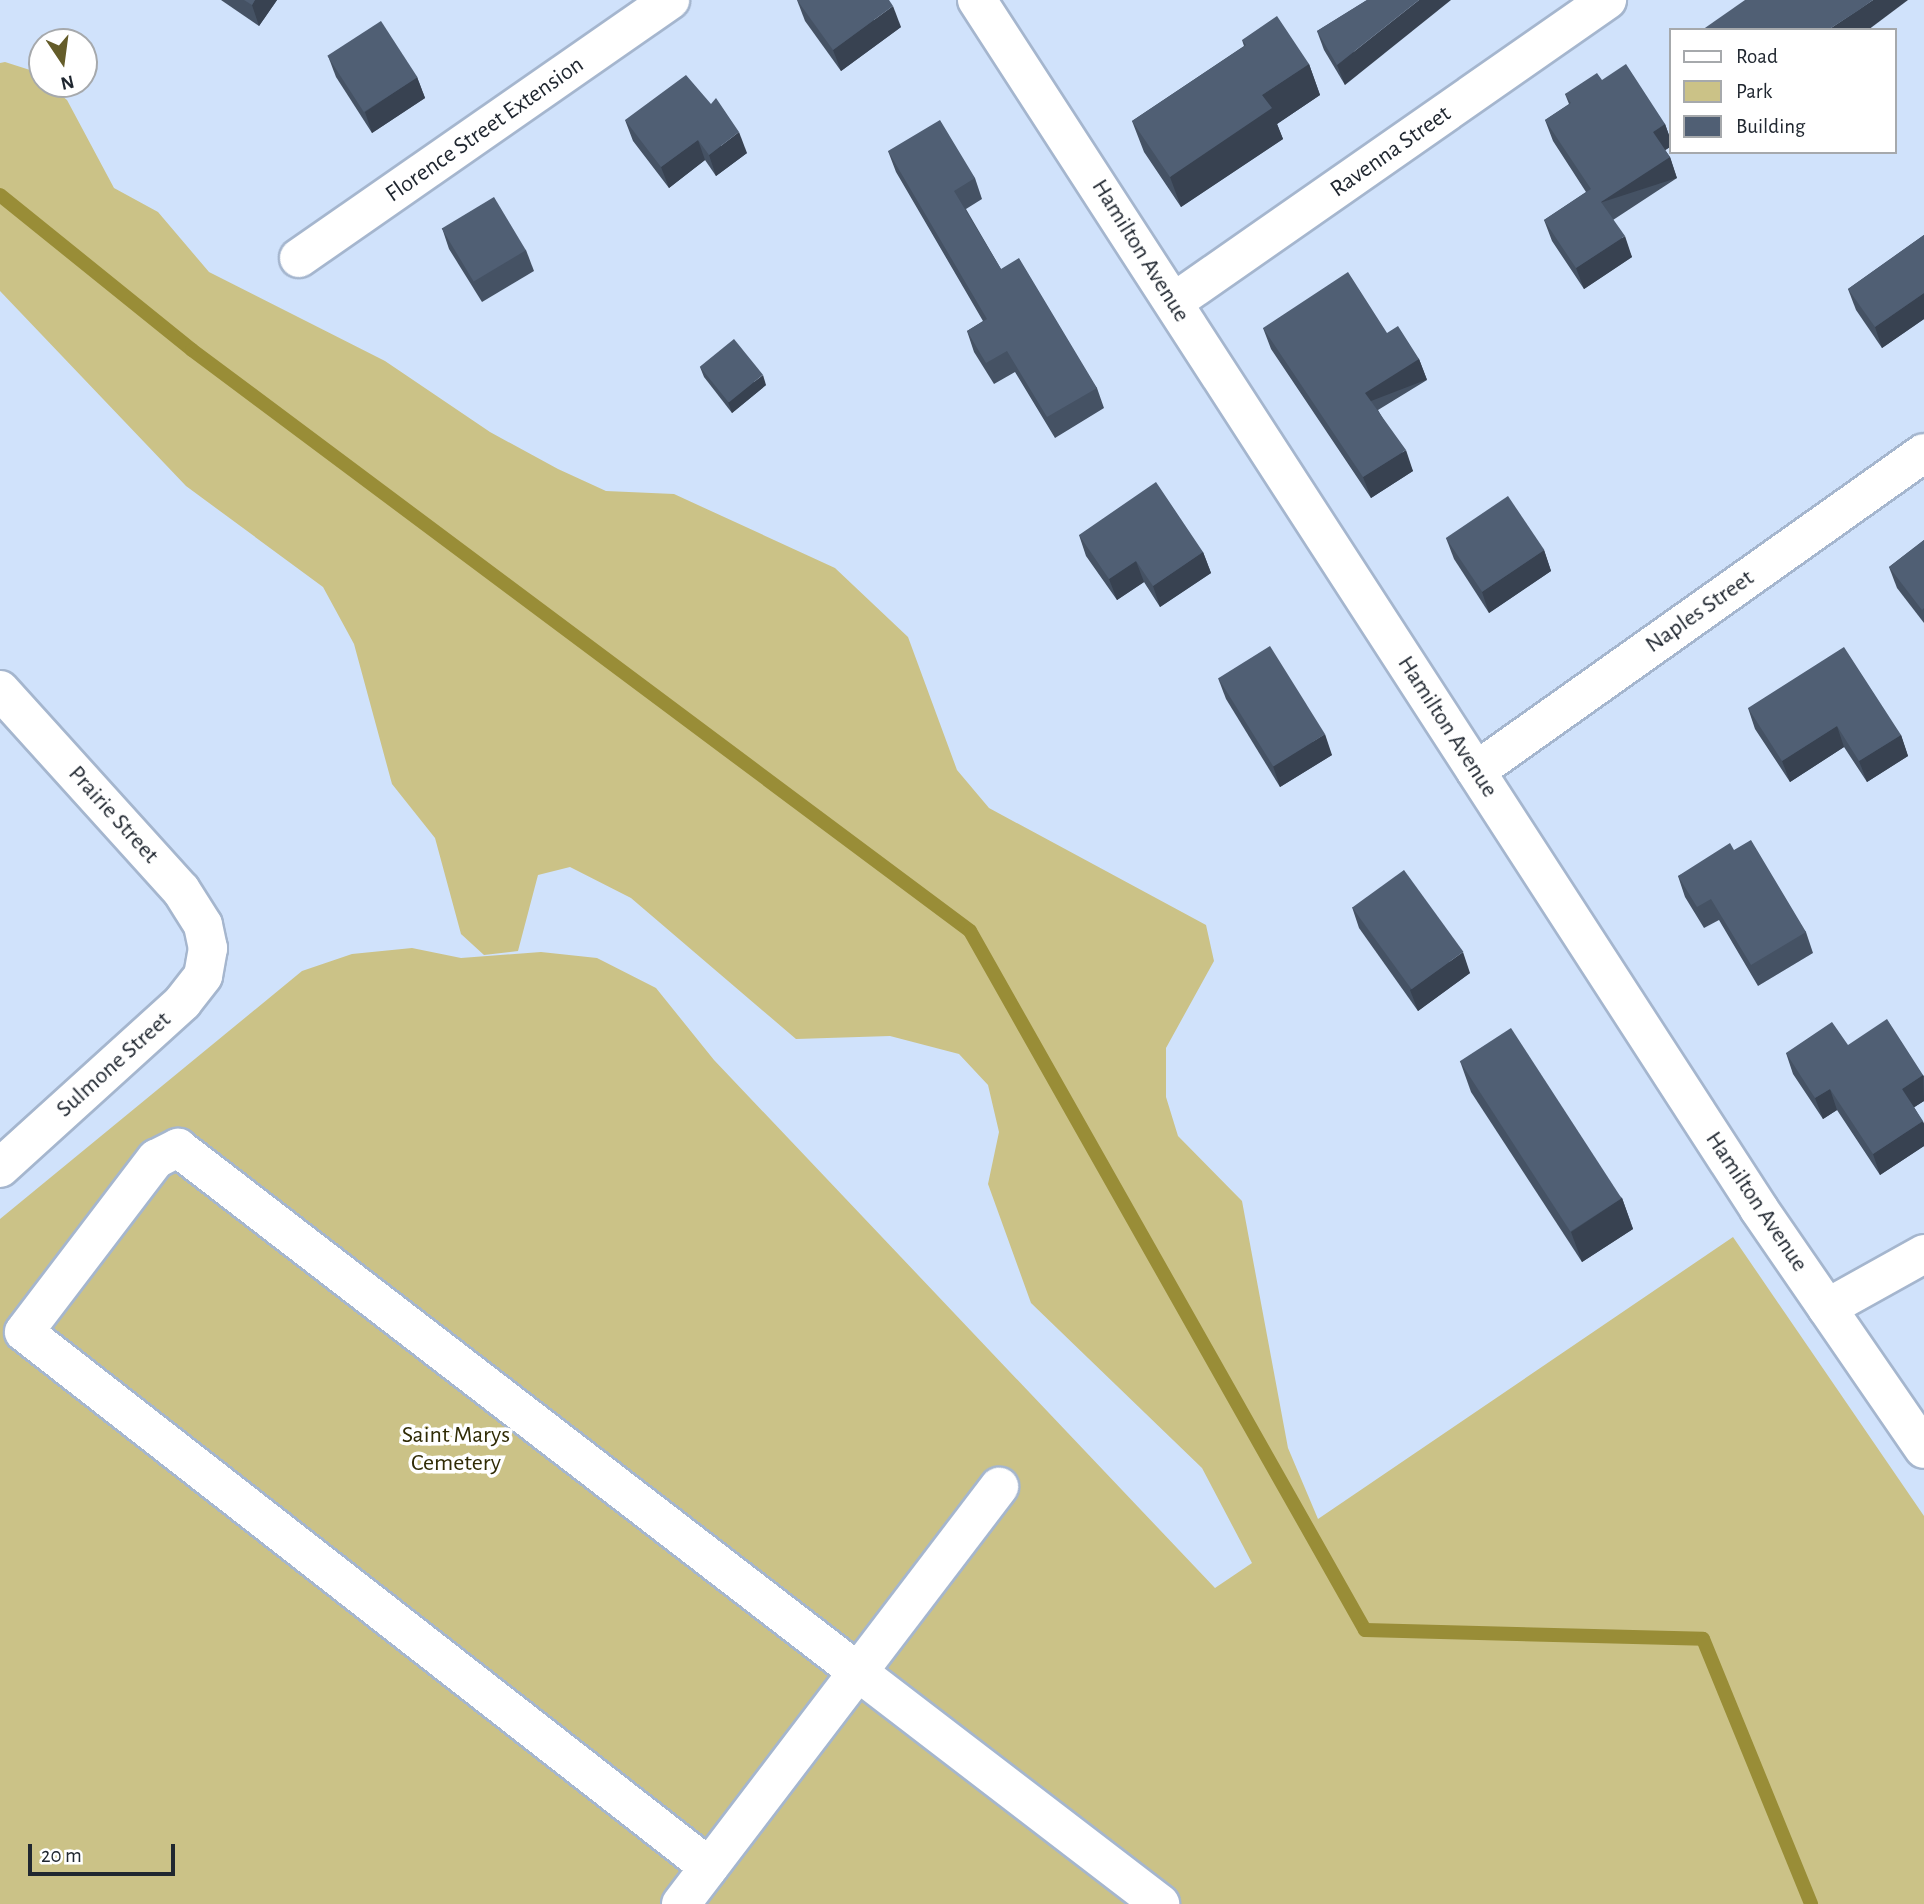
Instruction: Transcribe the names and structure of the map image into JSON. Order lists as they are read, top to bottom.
{
  "streets": {
    "street": [
      "Florence Street Extension",
      "Ravenna Street",
      "Hamilton Avenue",
      "Naples Street",
      "Prairie Street",
      "Sulmone Street"
    ]
  },
  "crossings": [
    ["Ravenna Street", "Hamilton Avenue"],
    ["Hamilton Avenue", "Naples Street"],
    ["Prairie Street", "Sulmone Street"]
  ],
  "parks": ["Saint Marys Cemetery"],
  "legend": ["Road", "Park", "Building"],
  "scale_bar": "20 m",
  "north": "bottom"
}
